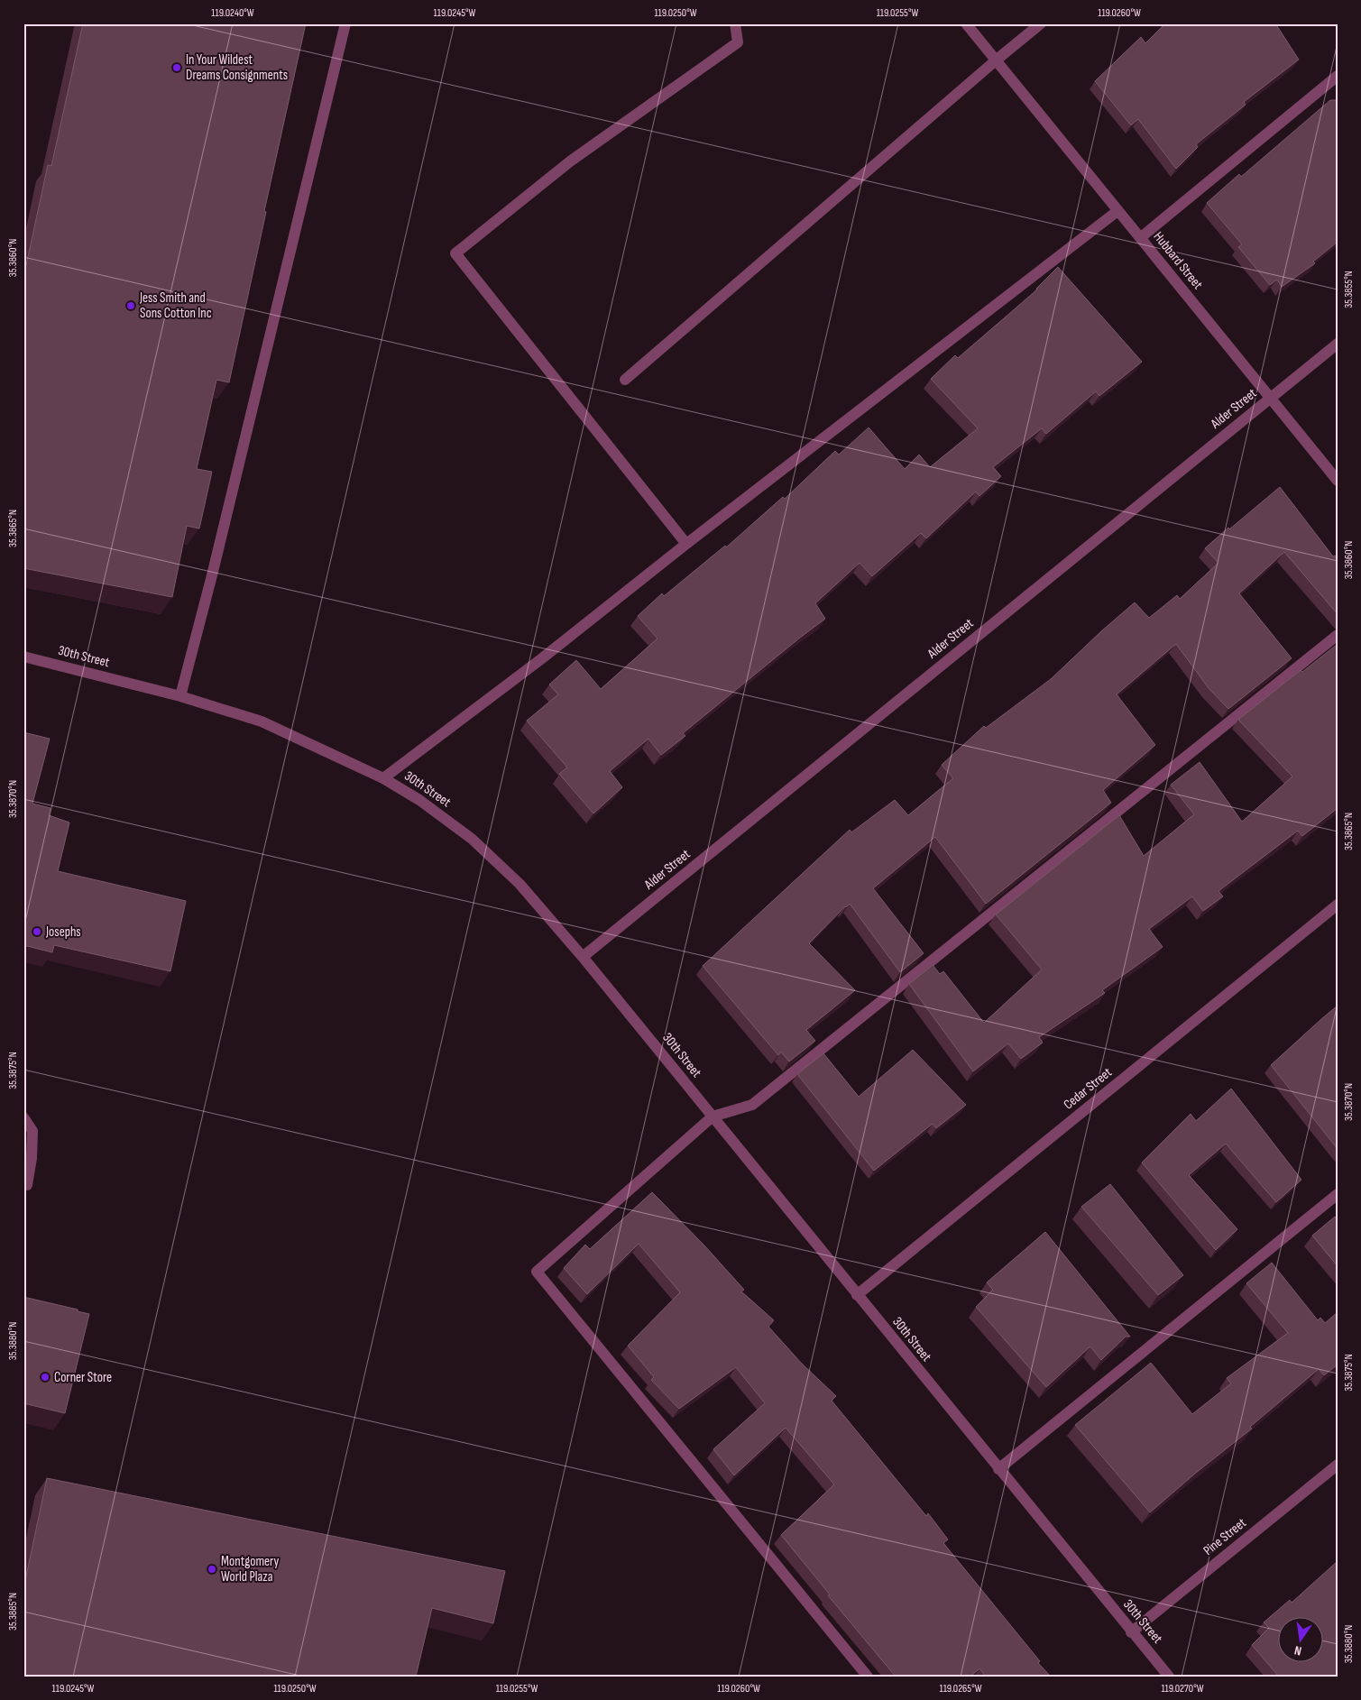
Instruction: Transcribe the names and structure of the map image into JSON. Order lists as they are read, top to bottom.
{
  "streets": {
    "street": [
      "Hubbard Street",
      "Alder Street",
      "30th Street",
      "Cedar Street",
      "Pine Street"
    ]
  },
  "crossings": [
    ["Hubbard Street", "Alder Street"],
    ["Alder Street", "30th Street"],
    ["30th Street", "Cedar Street"],
    ["30th Street", "Pine Street"]
  ],
  "places": [
    "In Your Wildest Dreams Consignments",
    "Jess Smith and Sons Cotton Inc",
    "Josephs",
    "Corner Store",
    "Montgomery World Plaza"
  ],
  "north": "bottom",
  "coordinates": [
    "119.0240°W",
    "119.0245°W",
    "119.0250°W",
    "119.0255°W",
    "119.0260°W",
    "35.3860°N",
    "35.3855°N",
    "35.3865°N",
    "35.3870°N",
    "35.3875°N",
    "35.3880°N",
    "35.3885°N",
    "119.0265°W",
    "119.0270°W"
  ]
}
